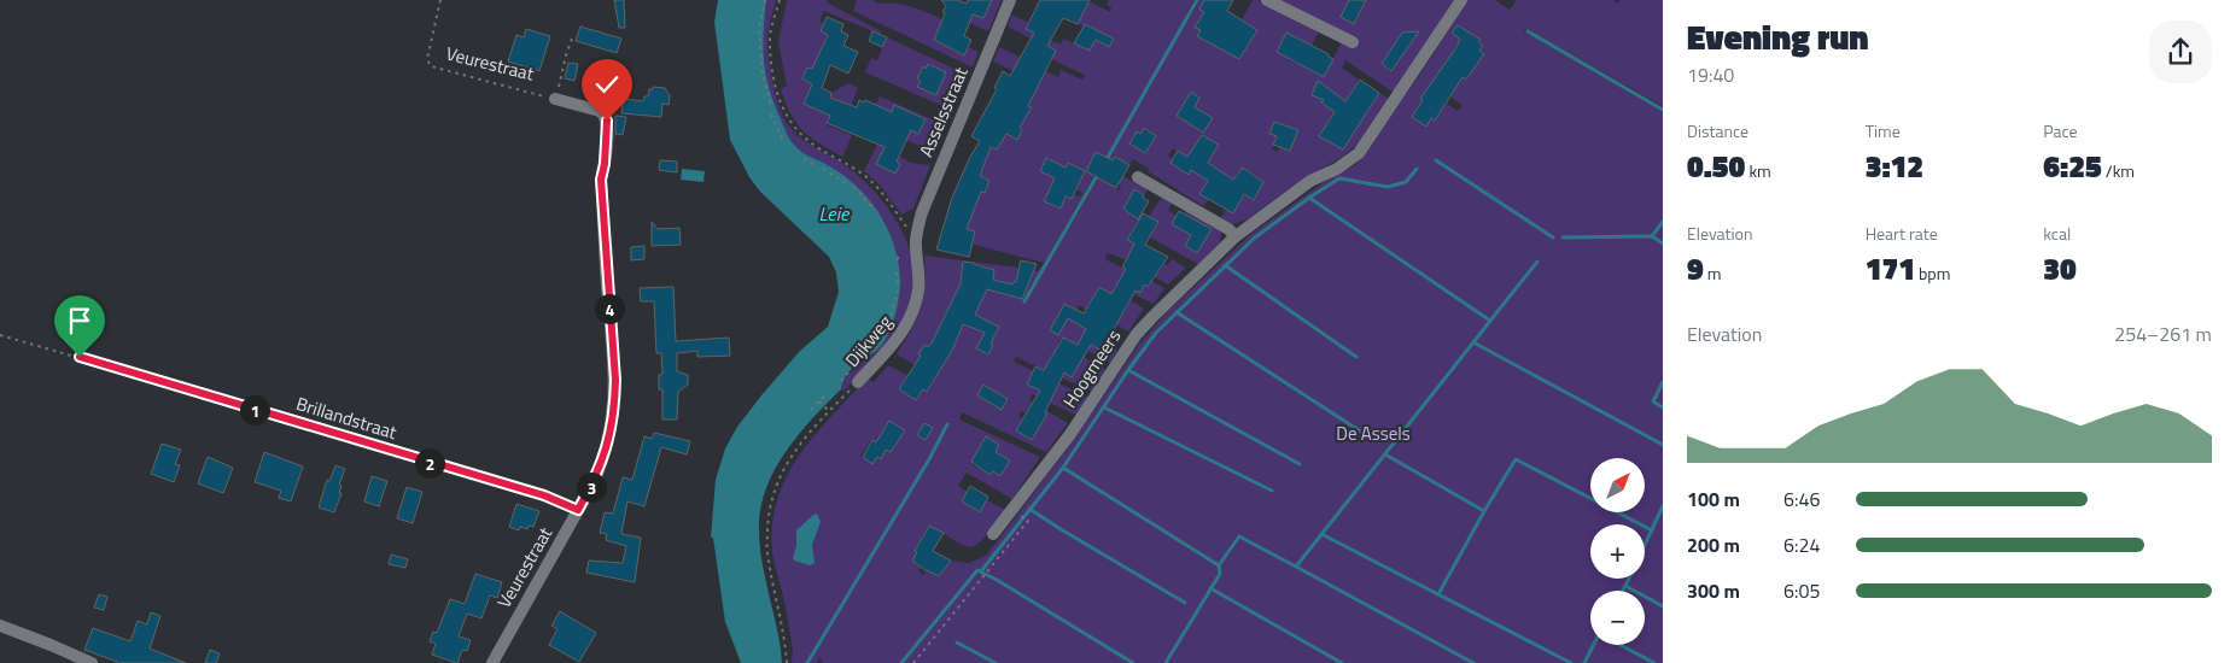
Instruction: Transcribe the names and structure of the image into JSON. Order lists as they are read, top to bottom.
{
  "streets": {
    "street": [
      "Veurestraat",
      "Asselsstraat",
      "Dijkweg",
      "Hoogmeers",
      "Brillandstraat"
    ]
  },
  "crossings": [
    ["Veurestraat", "Brillandstraat"],
    ["Asselsstraat", "Dijkweg"]
  ],
  "water": ["Leie"],
  "parks": ["De Assels"],
  "north": "top right",
  "page": {
    "heading": ["Evening run", "19:40"],
    "stats": [
      ["Distance", "0.50 km"],
      ["Time", "3:12"],
      ["Pace", "6:25 /km"],
      ["Elevation", "9 m"],
      ["Heart rate", "171 bpm"],
      ["kcal", "30"]
    ],
    "pins": [
      "4",
      "1",
      "2",
      "3"
    ],
    "chart": ["Elevation", "254–261 m"],
    "map_buttons": ["+", "−"],
    "list": [
      {
        "name": "100 m",
        "note": "6:46"
      },
      {
        "name": "200 m",
        "note": "6:24"
      },
      {
        "name": "300 m",
        "note": "6:05"
      }
    ]
  }
}
